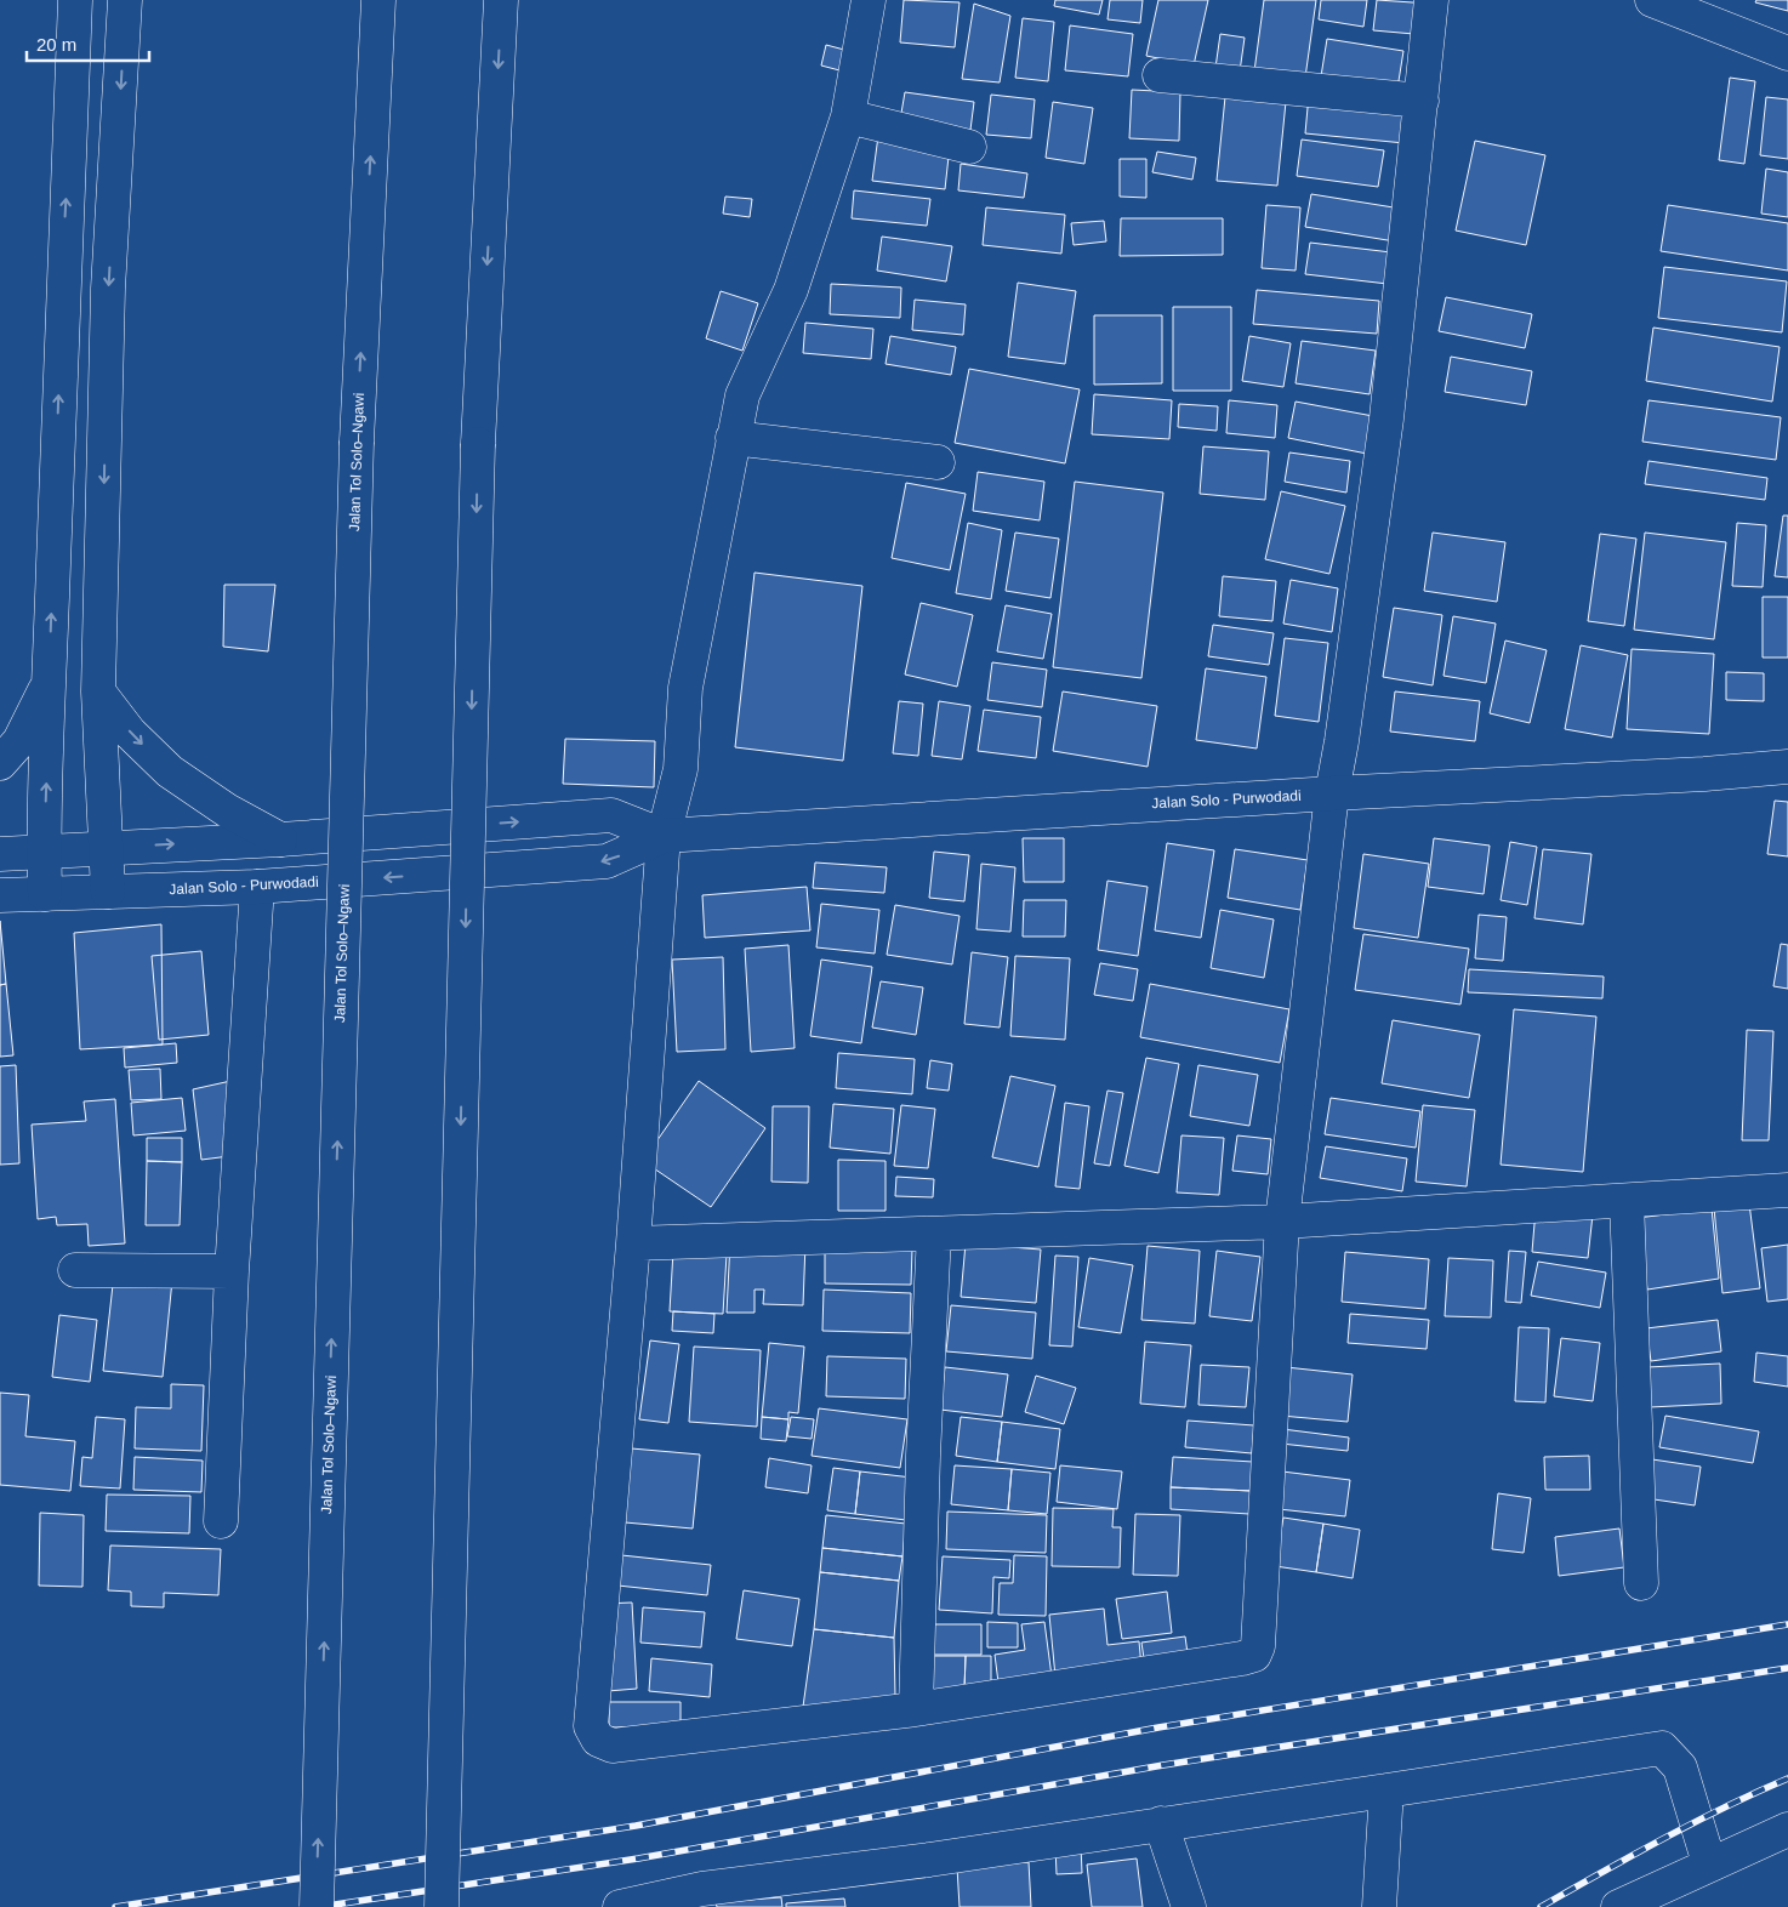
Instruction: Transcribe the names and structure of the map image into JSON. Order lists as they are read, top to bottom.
{
  "streets": {
    "main road": ["Jalan Tol Solo–Ngawi", "Jalan Solo - Purwodadi"]
  },
  "scale_bar": "20 m"
}
